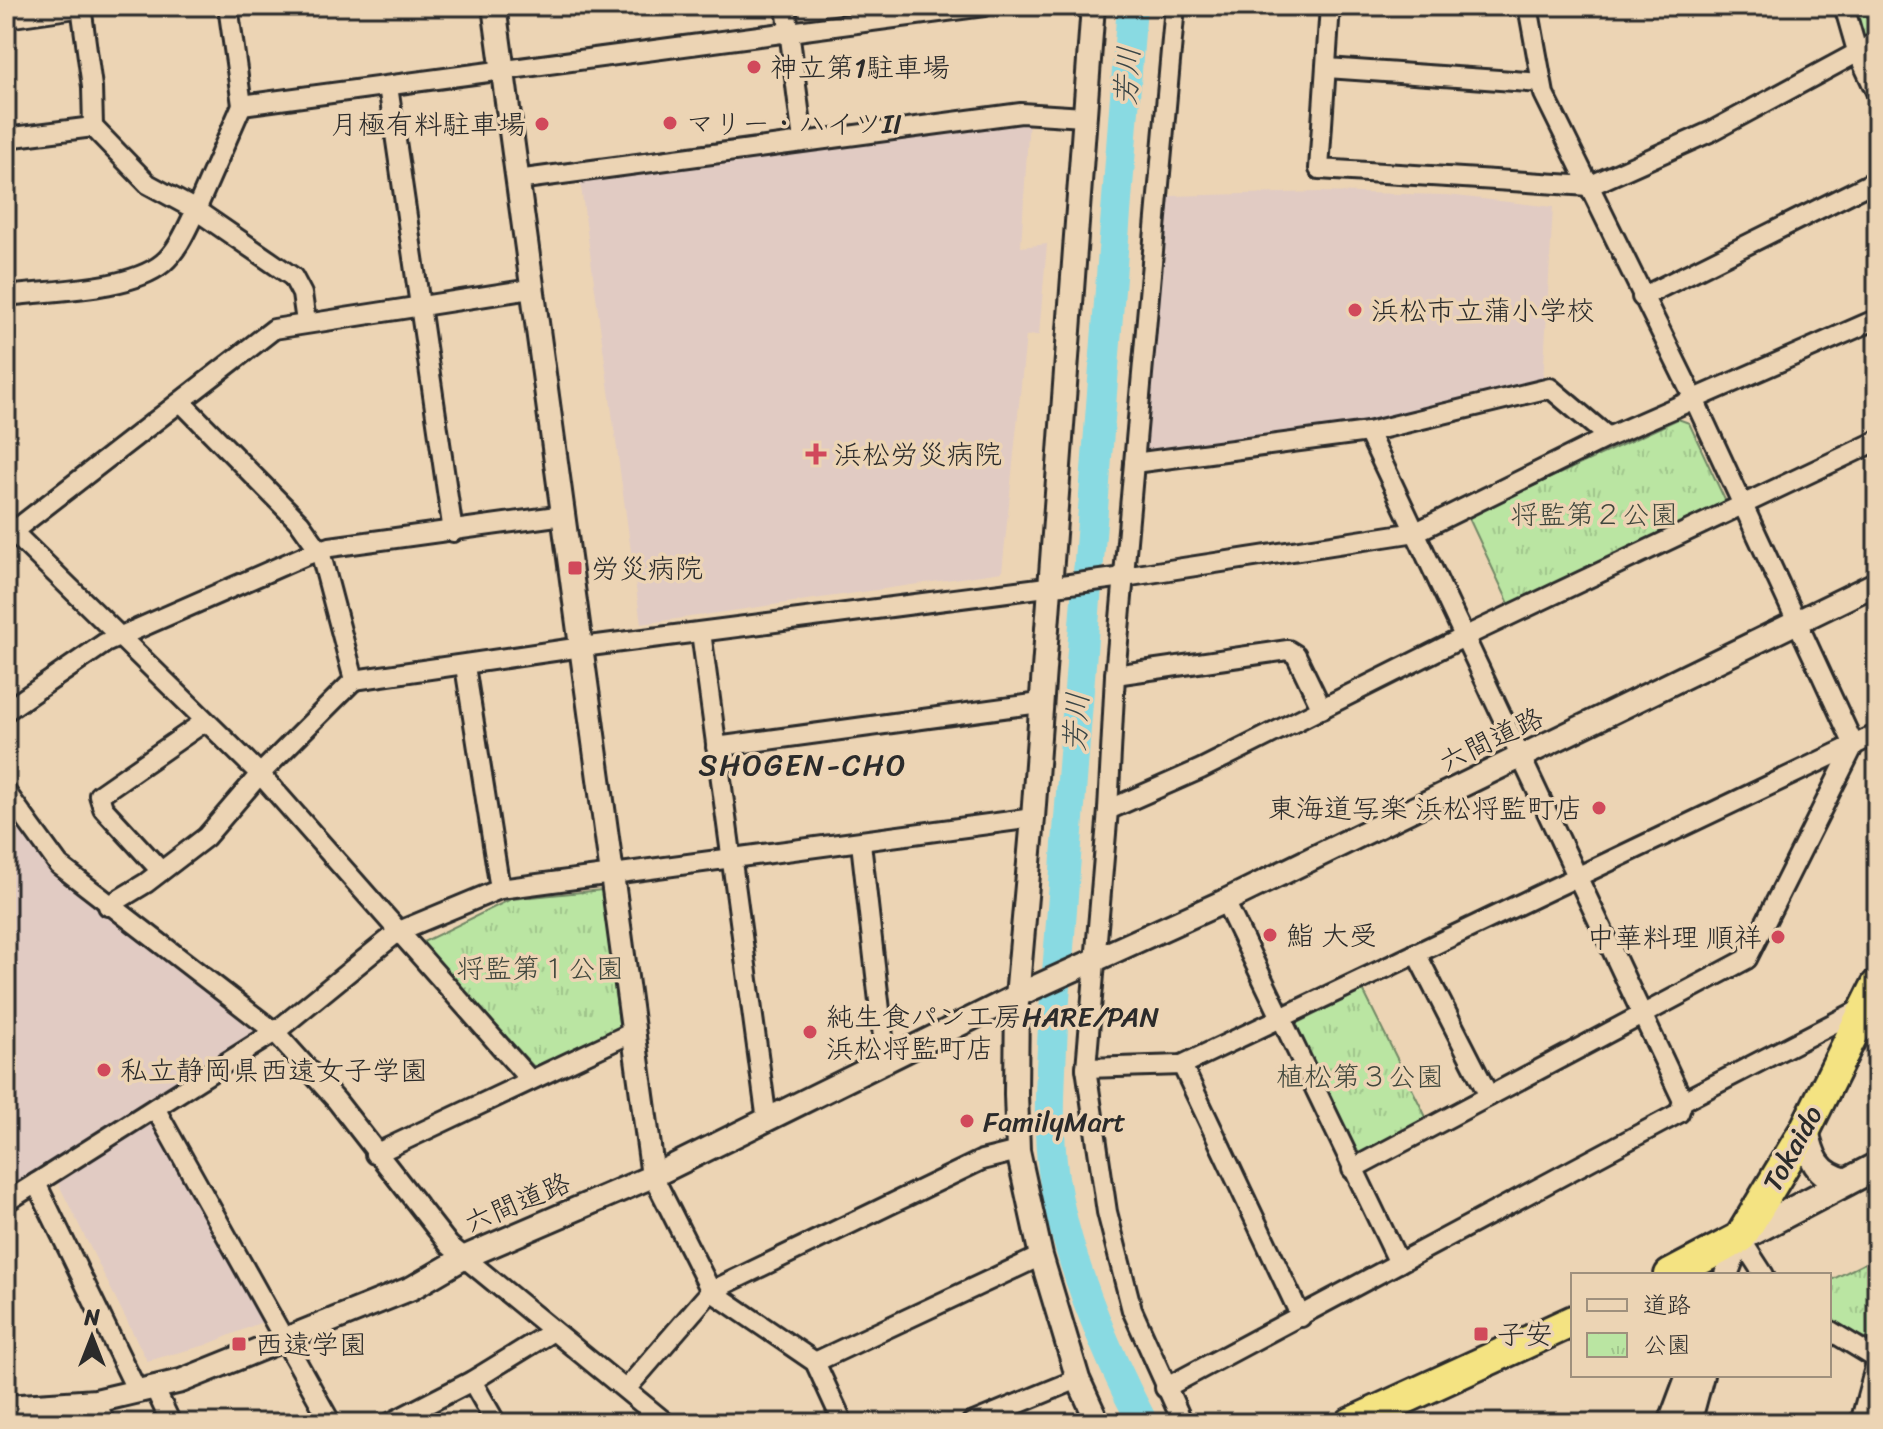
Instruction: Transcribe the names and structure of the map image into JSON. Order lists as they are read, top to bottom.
{
  "streets": {
    "highway": ["Tokaido"],
    "street": ["六間道路"]
  },
  "districts": ["SHOGEN-CHO"],
  "water": ["芳川"],
  "parks": ["将監第２公園", "将監第１公園", "植松第３公園"],
  "places": {
    "other": [
      "神立第1駐車場",
      "マリー・ハイツII",
      "月極有料駐車場",
      "浜松市立蒲小学校",
      "東海道写楽 浜松将監町店",
      "鮨 大受",
      "中華料理 順祥",
      "純生食パン工房HARE/PAN 浜松将監町店",
      "私立静岡県西遠女子学園",
      "FamilyMart"
    ],
    "health": ["浜松労災病院"],
    "transit": ["労災病院", "子安", "西遠学園"]
  },
  "legend": ["道路", "公園"],
  "north": "top"
}
